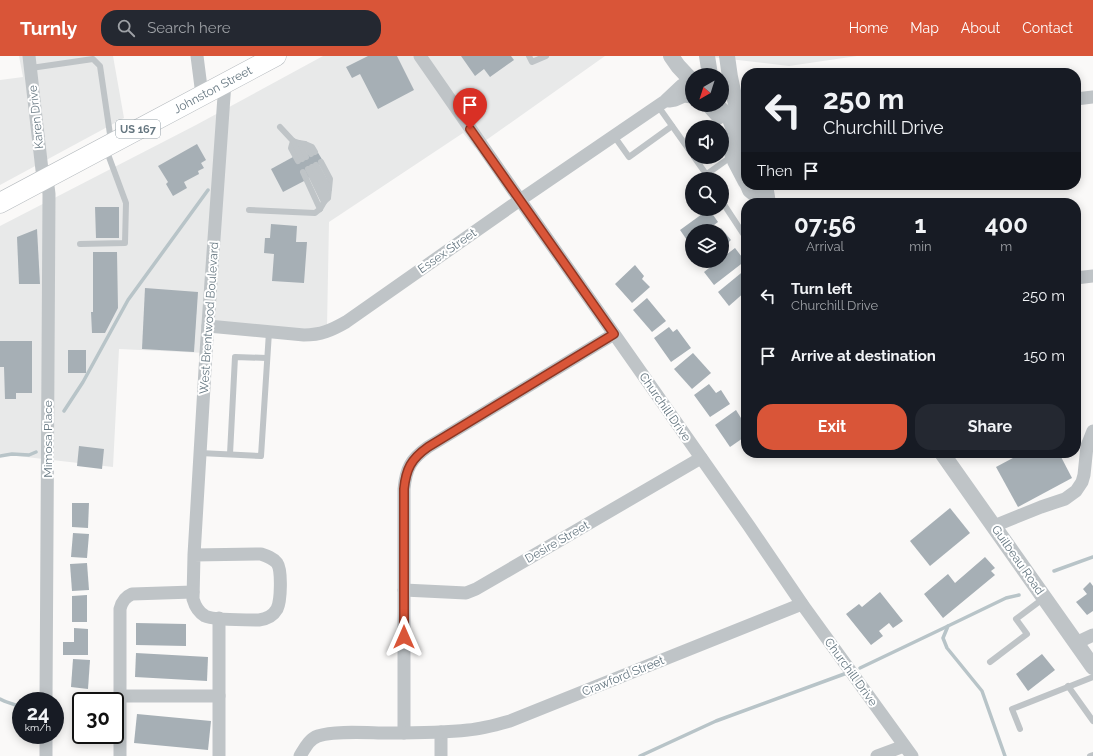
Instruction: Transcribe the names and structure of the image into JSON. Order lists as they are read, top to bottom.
{
  "streets": {
    "main road": ["Johnston Street", "US 167"],
    "street": [
      "Karen Drive",
      "Essex Street",
      "West Brentwood Boulevard",
      "Churchill Drive",
      "Mimosa Place",
      "Desire Street",
      "Guilbeau Road",
      "Crawford Street"
    ]
  },
  "crossings": [
    ["Johnston Street", "Karen Drive"],
    ["Johnston Street", "West Brentwood Boulevard"],
    ["Johnston Street", "Mimosa Place"],
    ["Karen Drive", "Mimosa Place"],
    ["Essex Street", "West Brentwood Boulevard"],
    ["Essex Street", "Churchill Drive"],
    ["Churchill Drive", "Desire Street"],
    ["Churchill Drive", "Crawford Street"]
  ],
  "north": "bottom left",
  "page": {
    "header": "Turnly",
    "search": "Search here",
    "nav": [
      "Home",
      "Map",
      "About",
      "Contact"
    ],
    "turn": ["250 m", "Churchill Drive"],
    "then": "Then",
    "eta": [
      "07:56",
      "Arrival",
      "1",
      "min",
      "400",
      "m"
    ],
    "list": [
      {
        "name": "Turn left",
        "note": "Churchill Drive",
        "value": "250 m"
      },
      {
        "name": "Arrive at destination",
        "value": "150 m"
      }
    ],
    "buttons": ["Exit", "Share"],
    "speed": "24 km/h",
    "limit": "30"
  }
}
